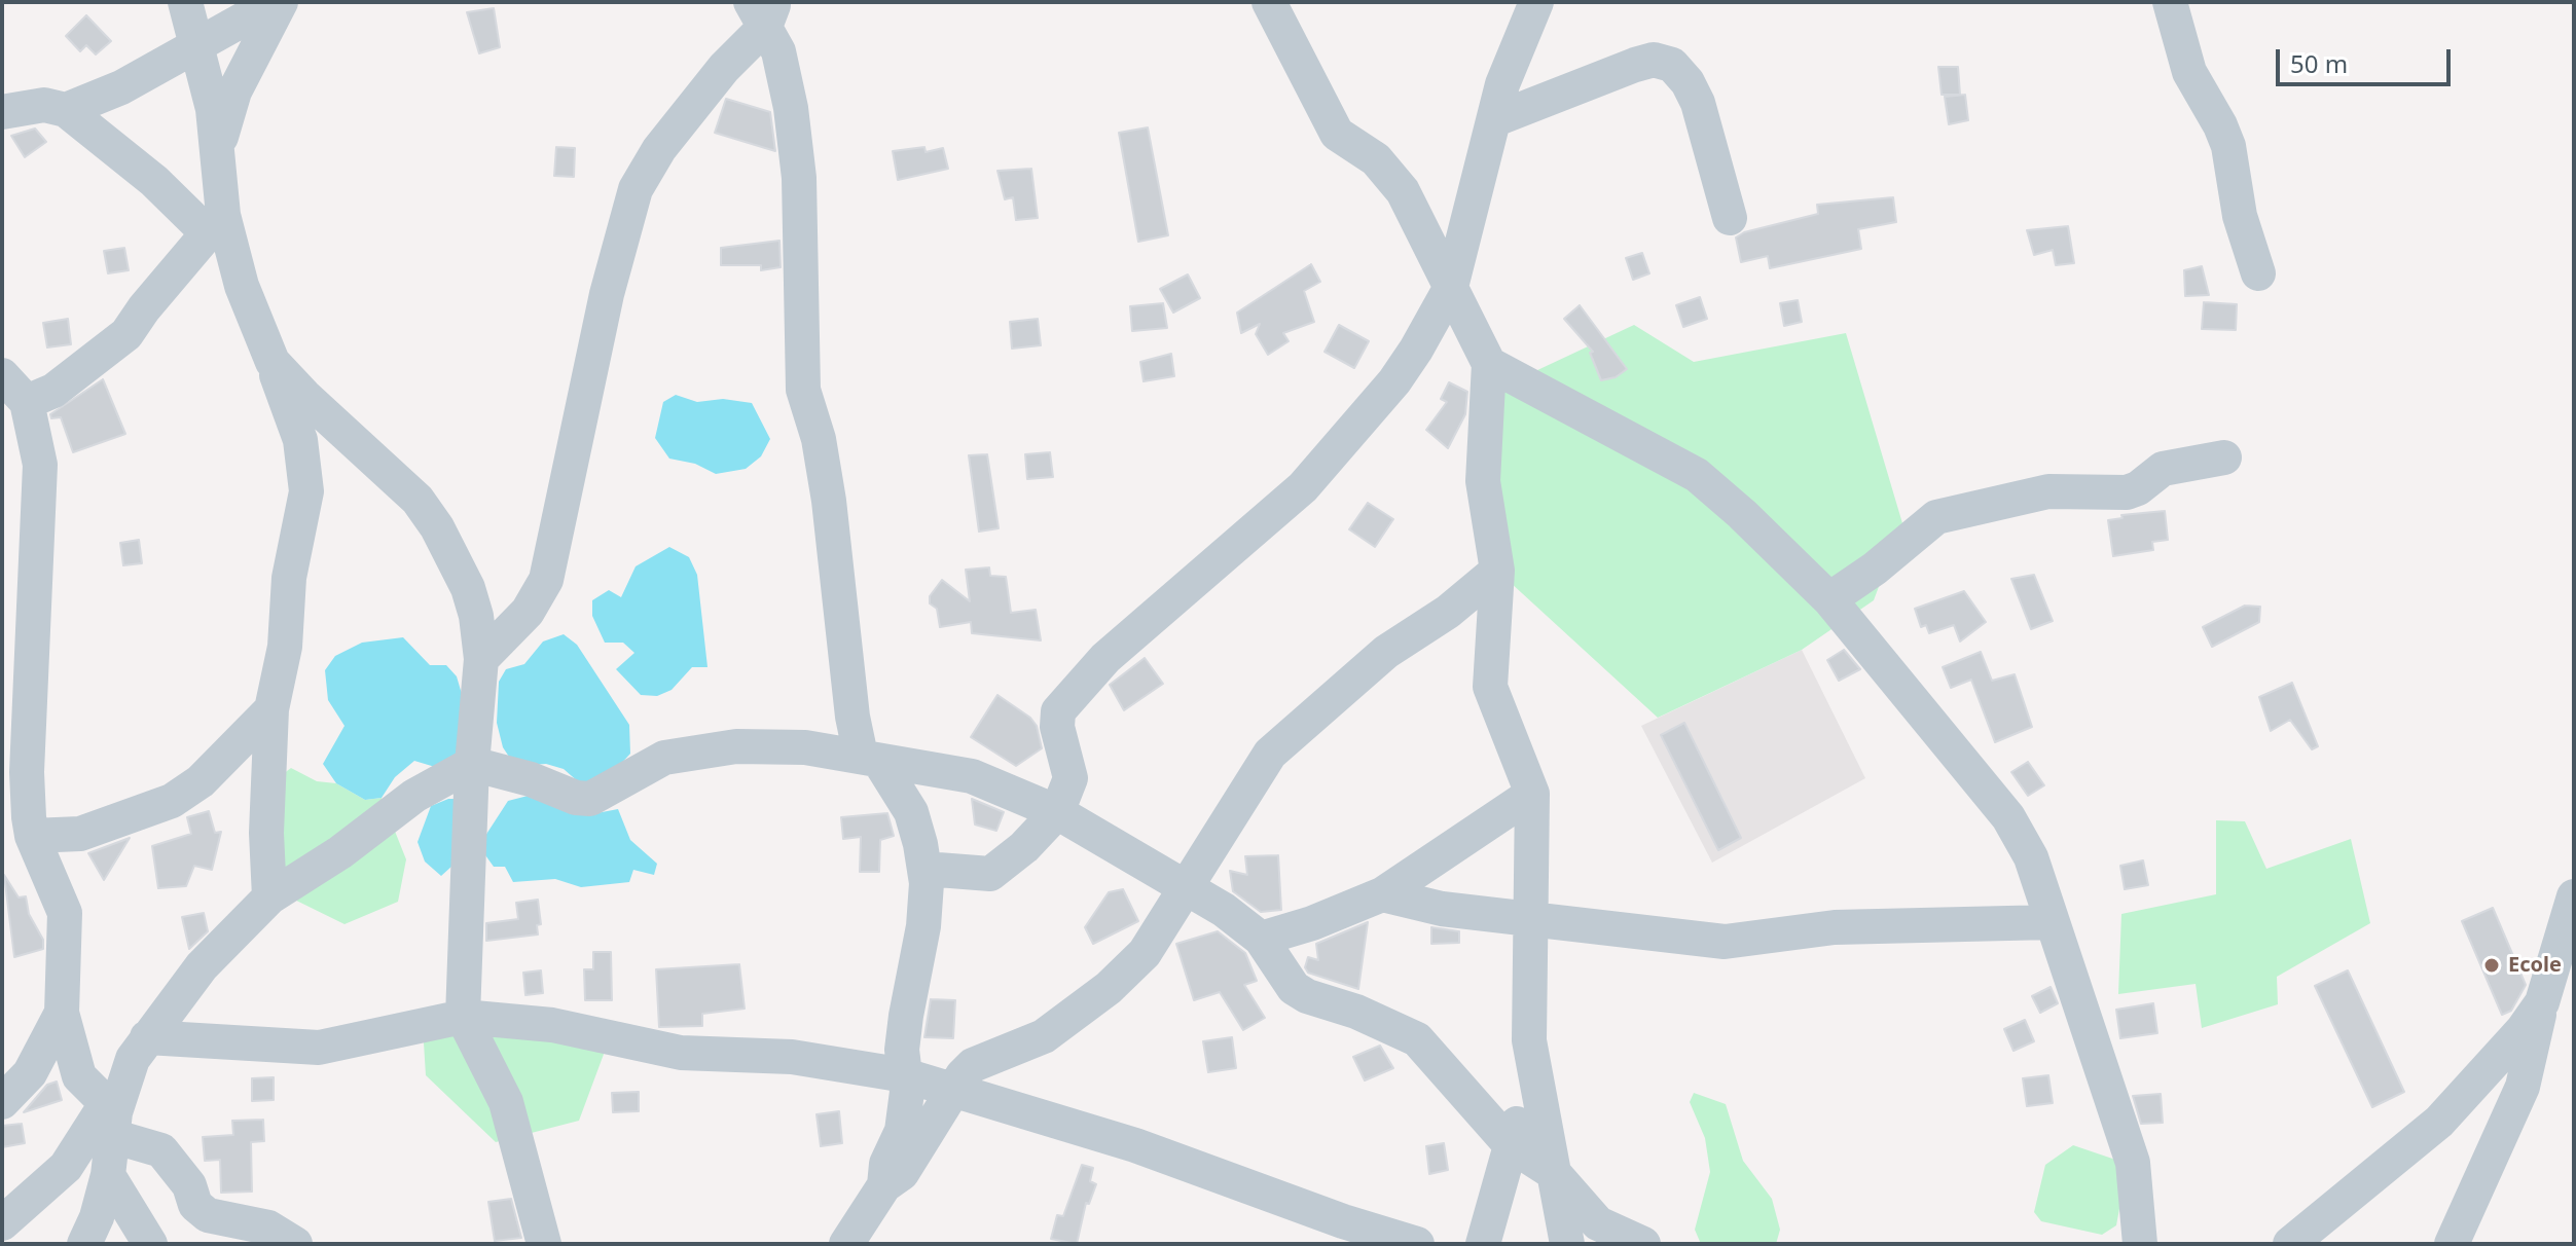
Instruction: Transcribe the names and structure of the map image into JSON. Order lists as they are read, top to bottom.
{
  "places": ["Ecole"],
  "scale_bar": "50 m"
}
